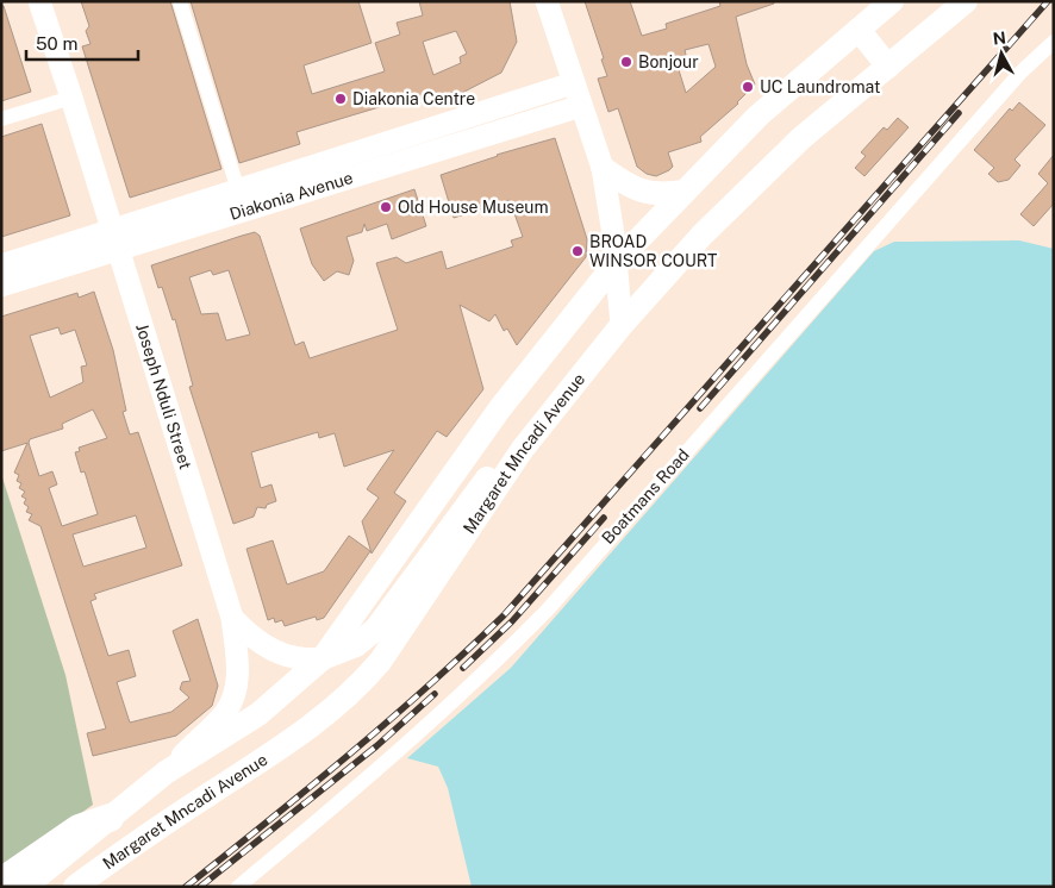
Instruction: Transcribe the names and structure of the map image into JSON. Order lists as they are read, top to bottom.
{
  "streets": {
    "main road": ["Margaret Mncadi Avenue"],
    "street": ["Diakonia Avenue", "Joseph Nduli Street", "Boatmans Road"]
  },
  "crossings": [
    ["Diakonia Avenue", "Joseph Nduli Street"],
    ["Joseph Nduli Street", "Margaret Mncadi Avenue"]
  ],
  "places": [
    "Bonjour",
    "UC Laundromat",
    "Diakonia Centre",
    "Old House Museum",
    "BROAD WINSOR COURT"
  ],
  "scale_bar": "50 m",
  "north": "top"
}
